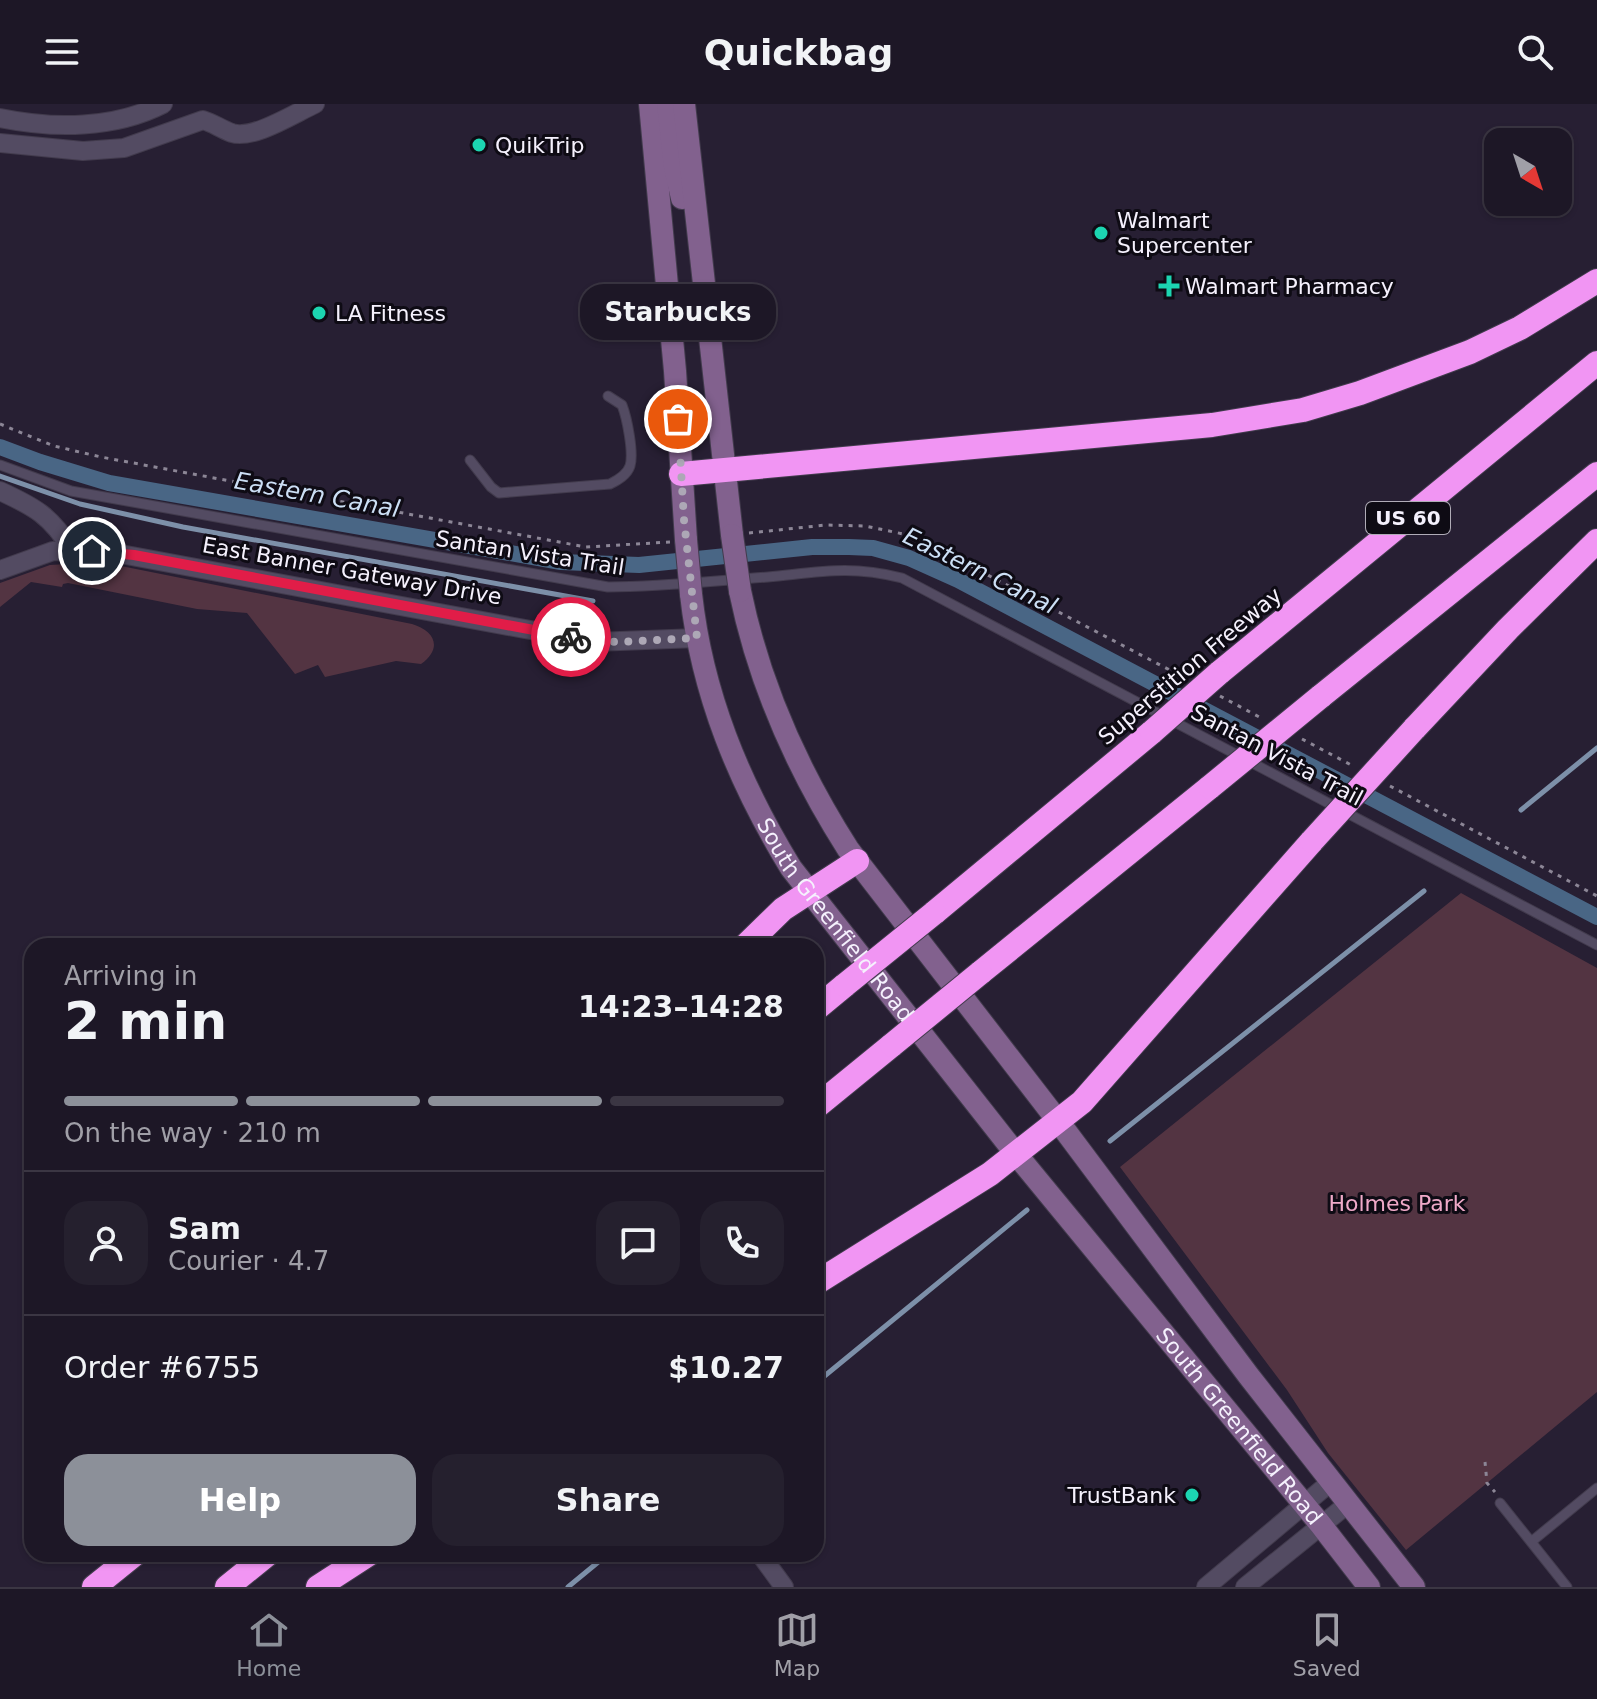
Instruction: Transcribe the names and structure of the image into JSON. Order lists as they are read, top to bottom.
{
  "streets": {
    "highway": ["US 60", "Superstition Freeway"],
    "main road": ["South Greenfield Road"],
    "street": ["East Banner Gateway Drive"],
    "lane": ["Santan Vista Trail"]
  },
  "crossings": [
    ["East Banner Gateway Drive", "South Greenfield Road"]
  ],
  "water": ["Eastern Canal"],
  "parks": ["Holmes Park"],
  "places": {
    "other": [
      "QuikTrip",
      "Walmart Supercenter",
      "LA Fitness",
      "Starbucks",
      "TrustBank"
    ],
    "health": ["Walmart Pharmacy"]
  },
  "north": "bottom right",
  "page": {
    "header": "Quickbag",
    "bubble": "Starbucks",
    "heading": ["2 min", "Arriving in", "14:23–14:28"],
    "panel": [
      "Sam",
      "Courier · 4.7",
      "Order #6755",
      "$10.27"
    ],
    "bar": "On the way · 210 m",
    "buttons": ["Help", "Share"],
    "tabs": ["Home", "Map", "Saved"]
  }
}
